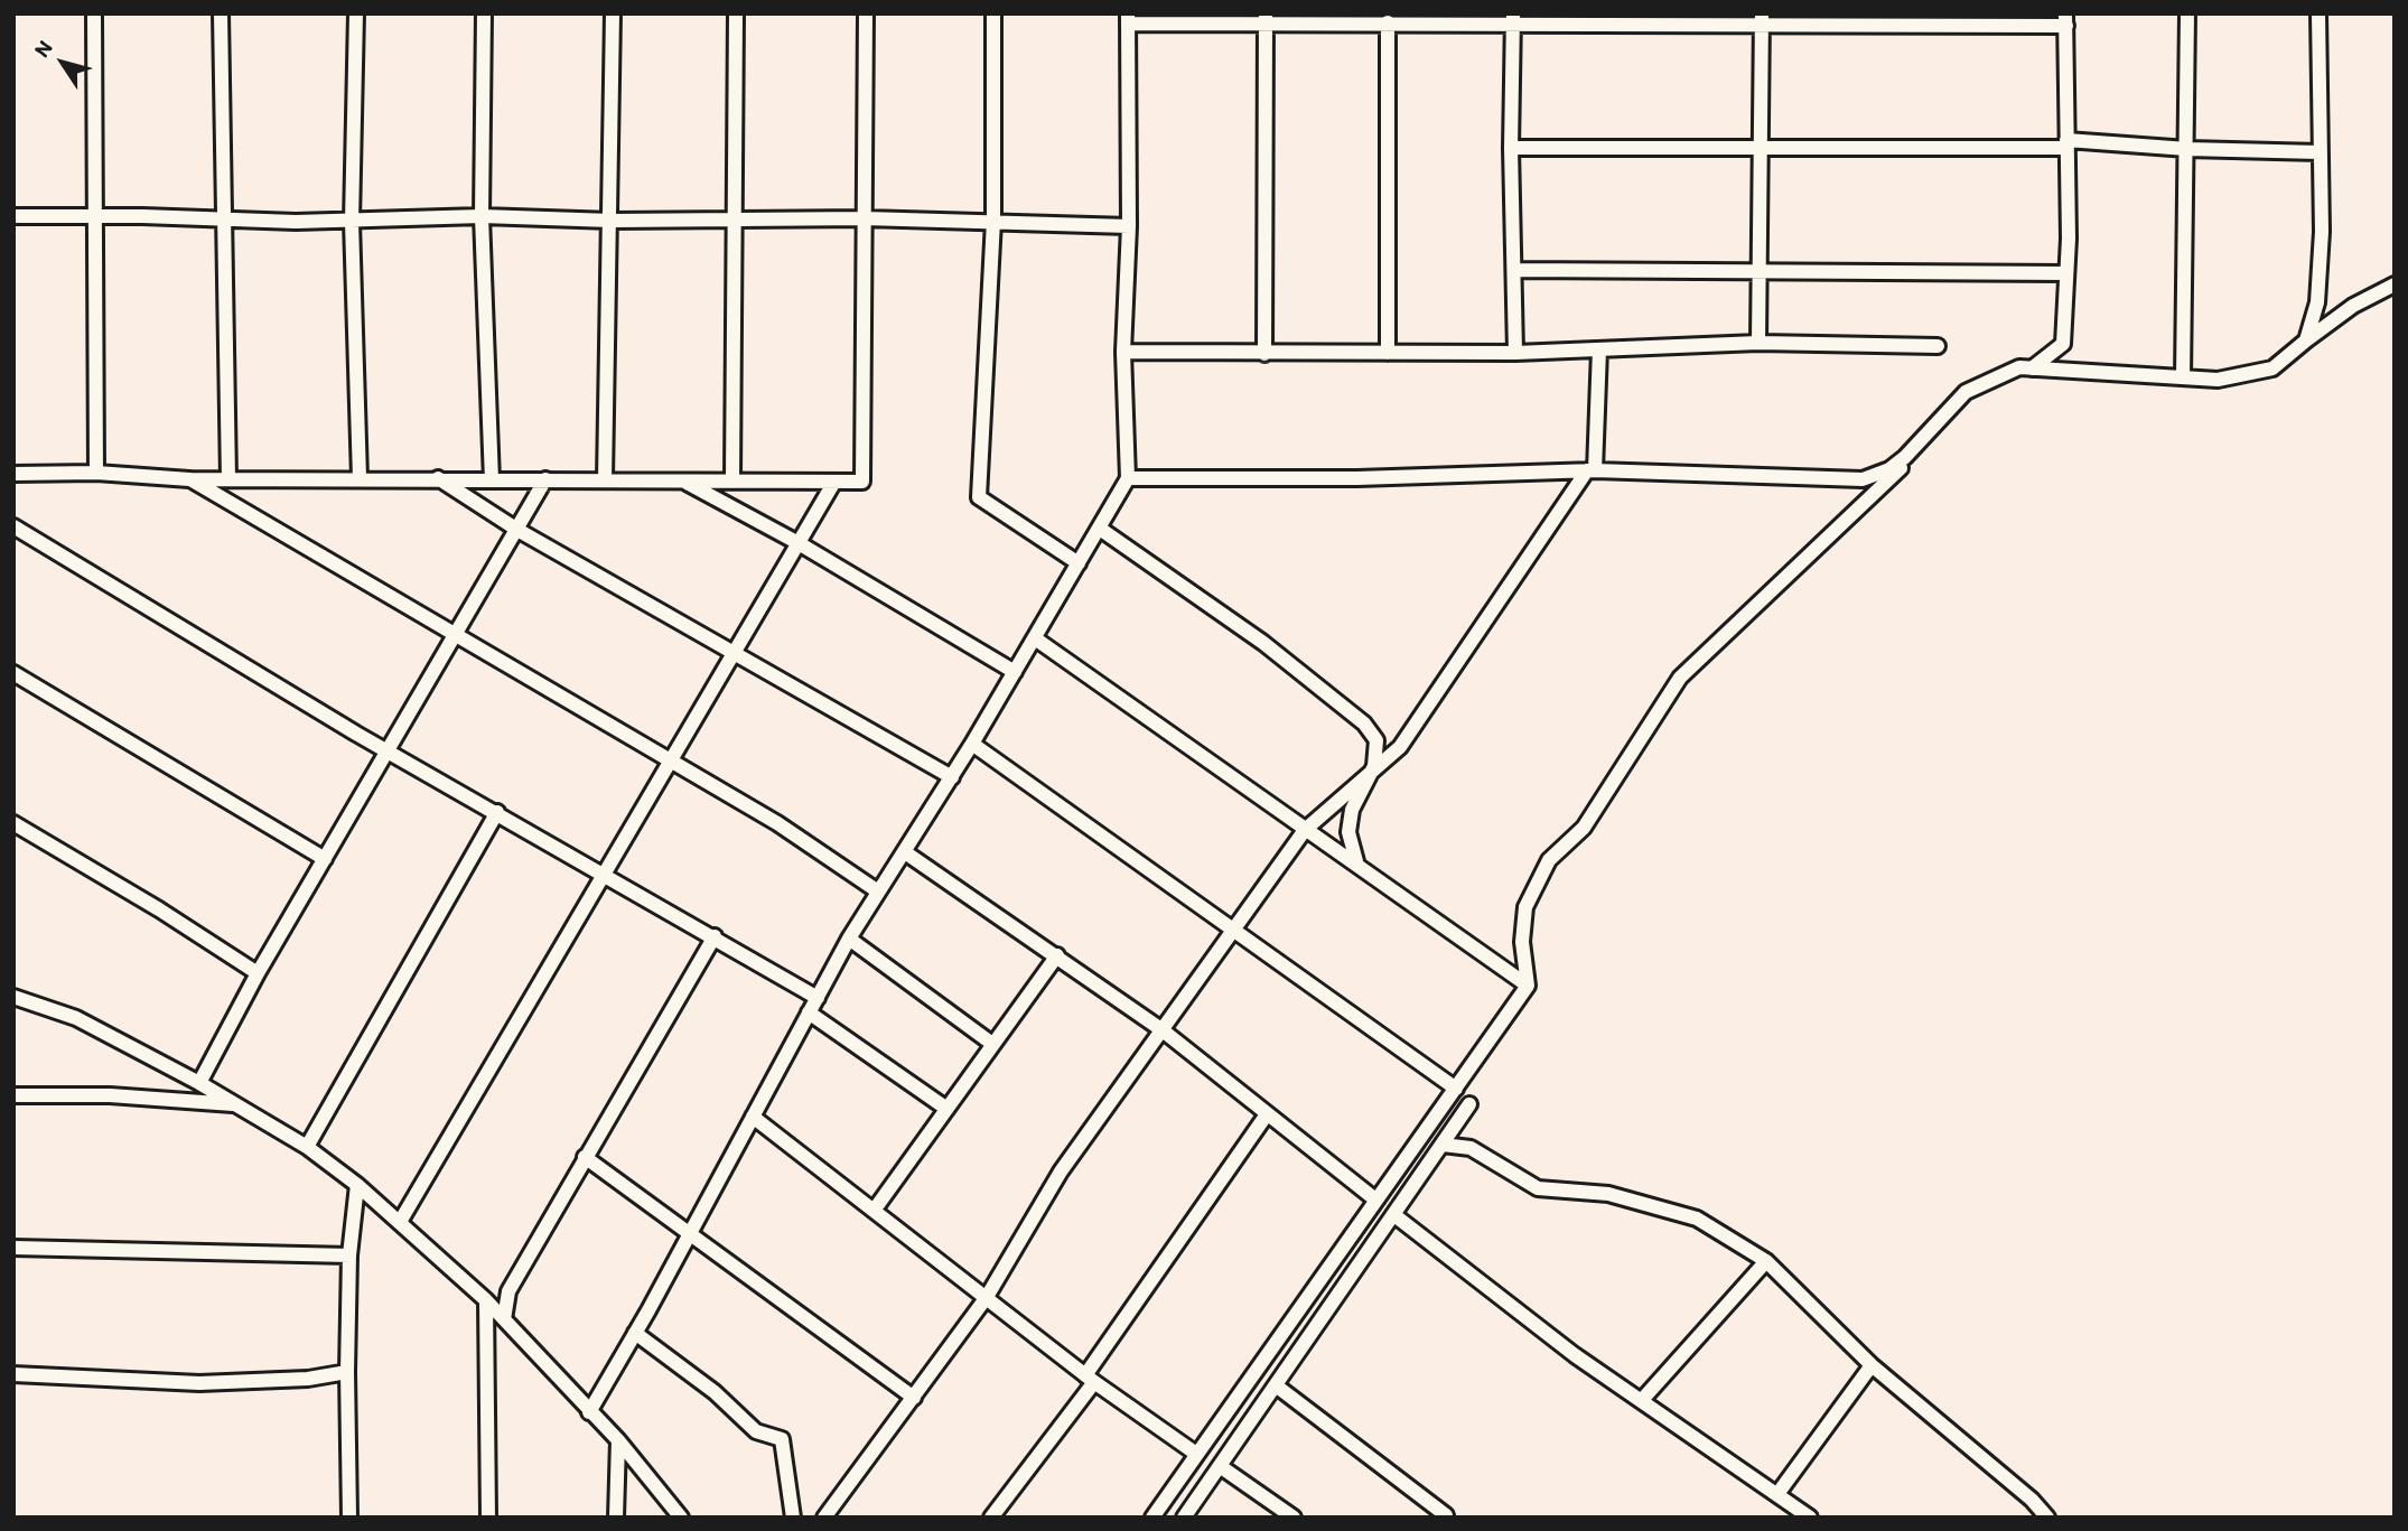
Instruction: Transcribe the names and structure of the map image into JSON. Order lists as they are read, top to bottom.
{
  "north": "top left"
}
